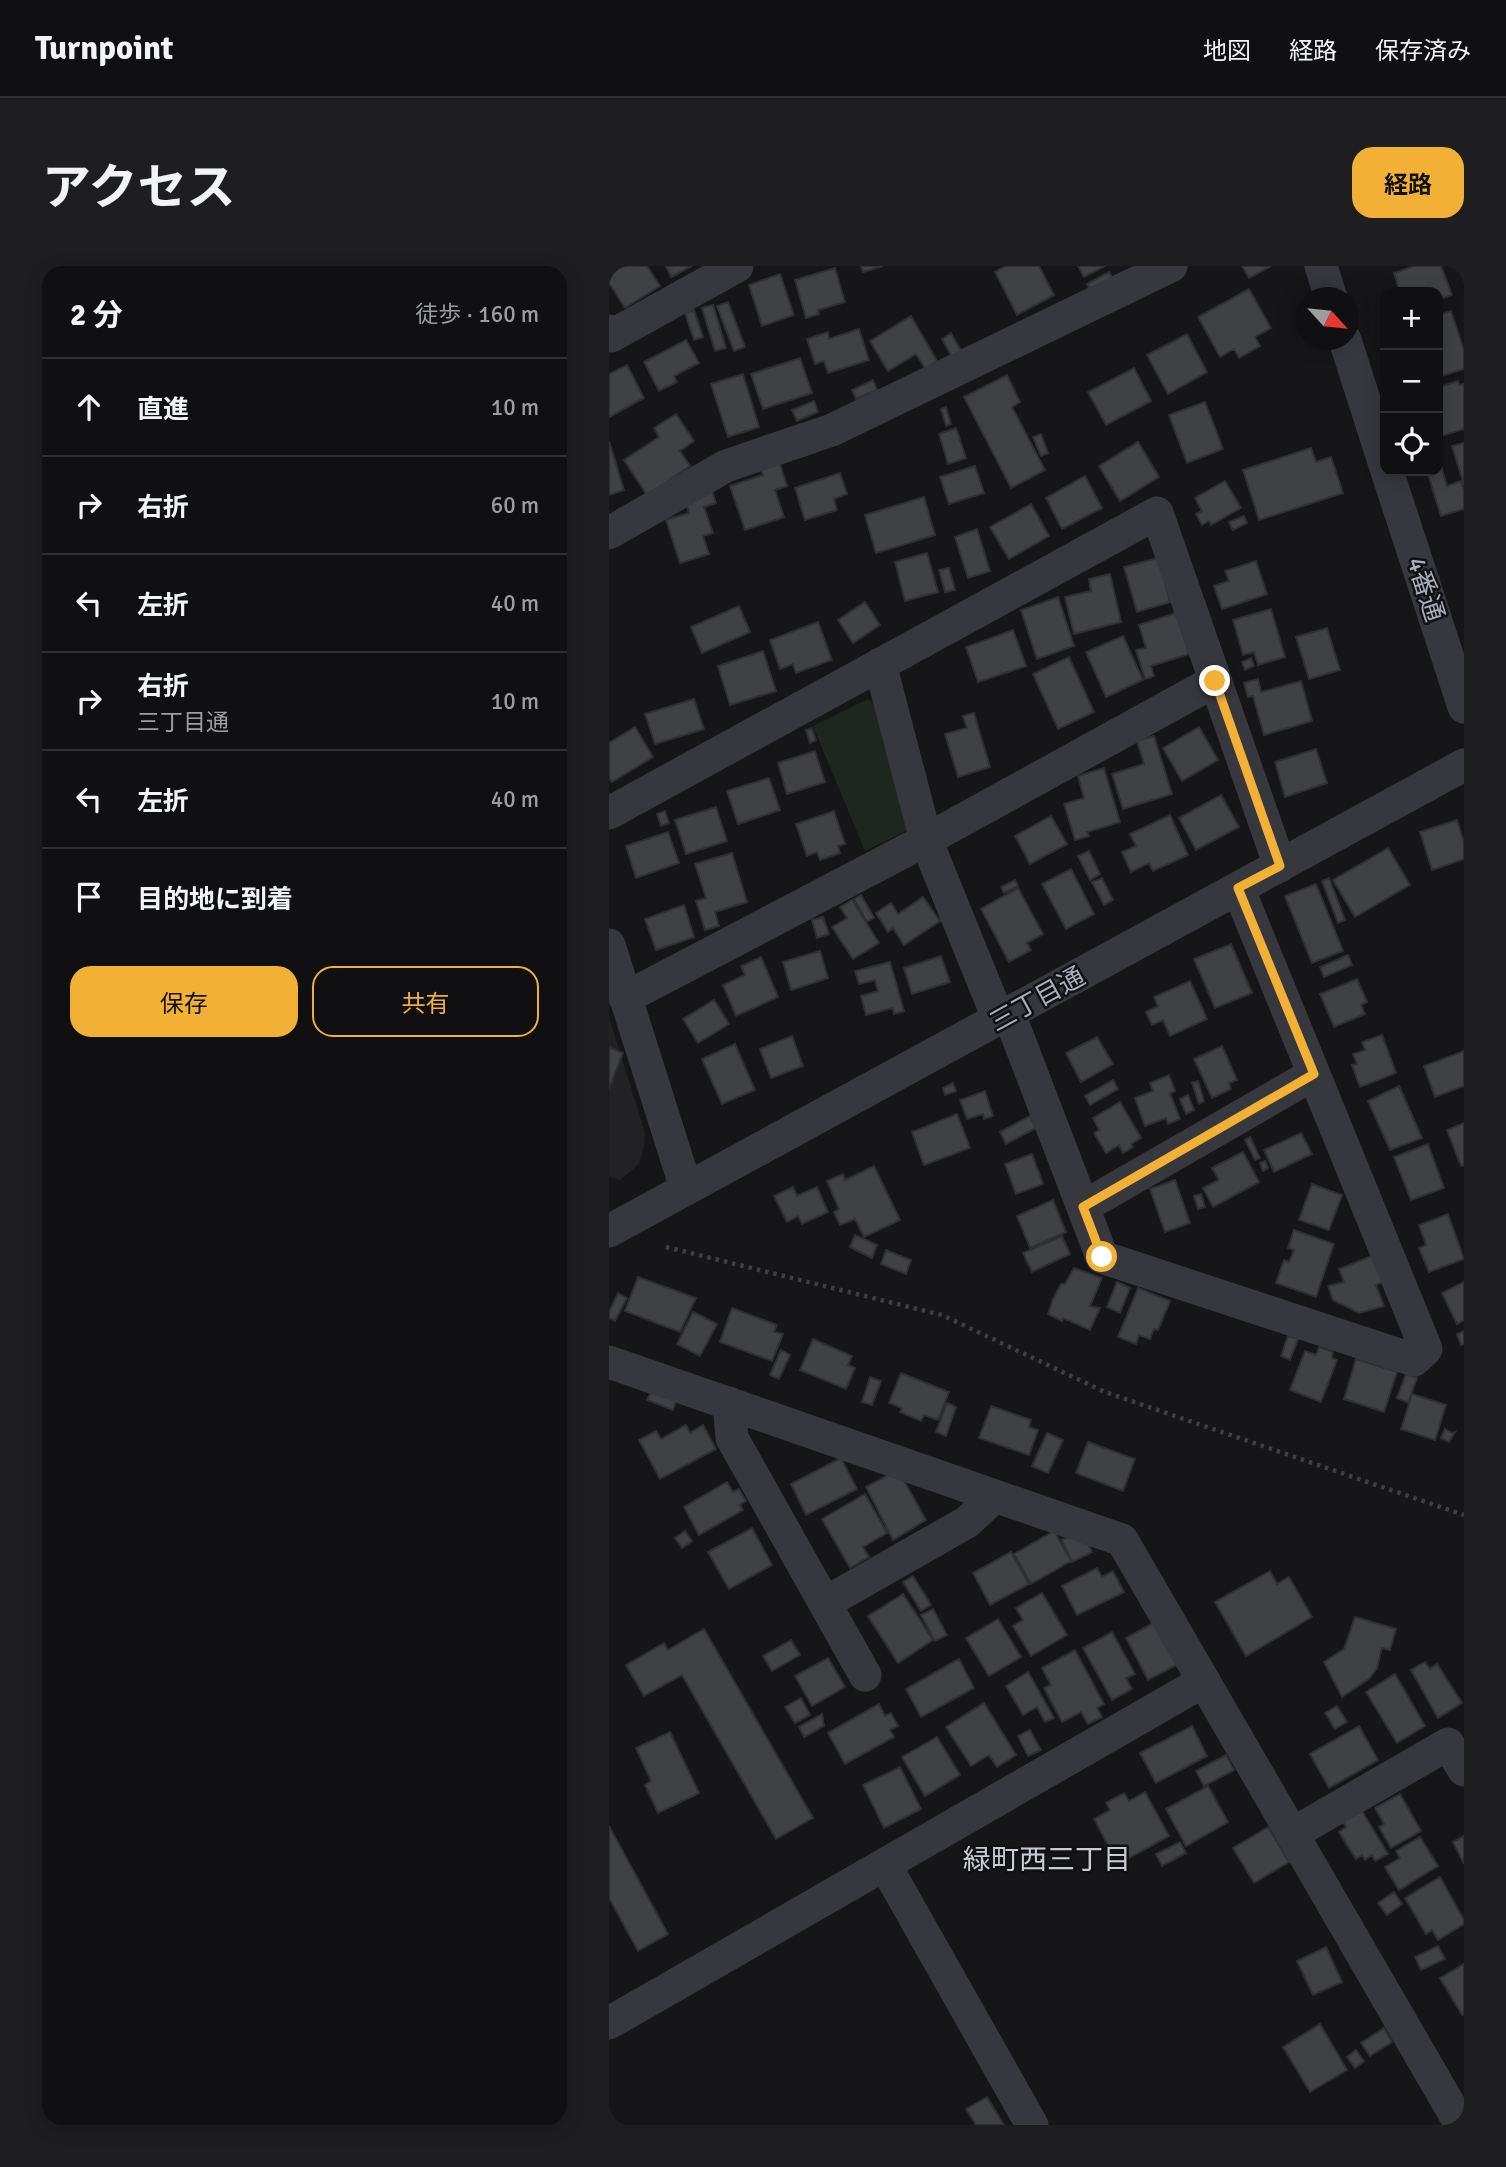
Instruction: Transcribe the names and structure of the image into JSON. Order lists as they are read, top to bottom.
{
  "streets": {
    "street": ["4番通", "三丁目通"]
  },
  "districts": ["緑町西三丁目"],
  "north": "bottom right",
  "page": {
    "header": "Turnpoint",
    "nav": ["地図", "経路", "保存済み"],
    "title": "アクセス",
    "buttons": [
      "経路",
      ["保存", "共有"]
    ],
    "heading": ["2 分", "徒歩 · 160 m"],
    "map_buttons": ["+", "−"],
    "list": [
      ["直進", "10 m"],
      ["右折", "60 m"],
      ["左折", "40 m"],
      ["右折", "三丁目通", "10 m"],
      ["左折", "40 m"],
      "目的地に到着"
    ]
  }
}
